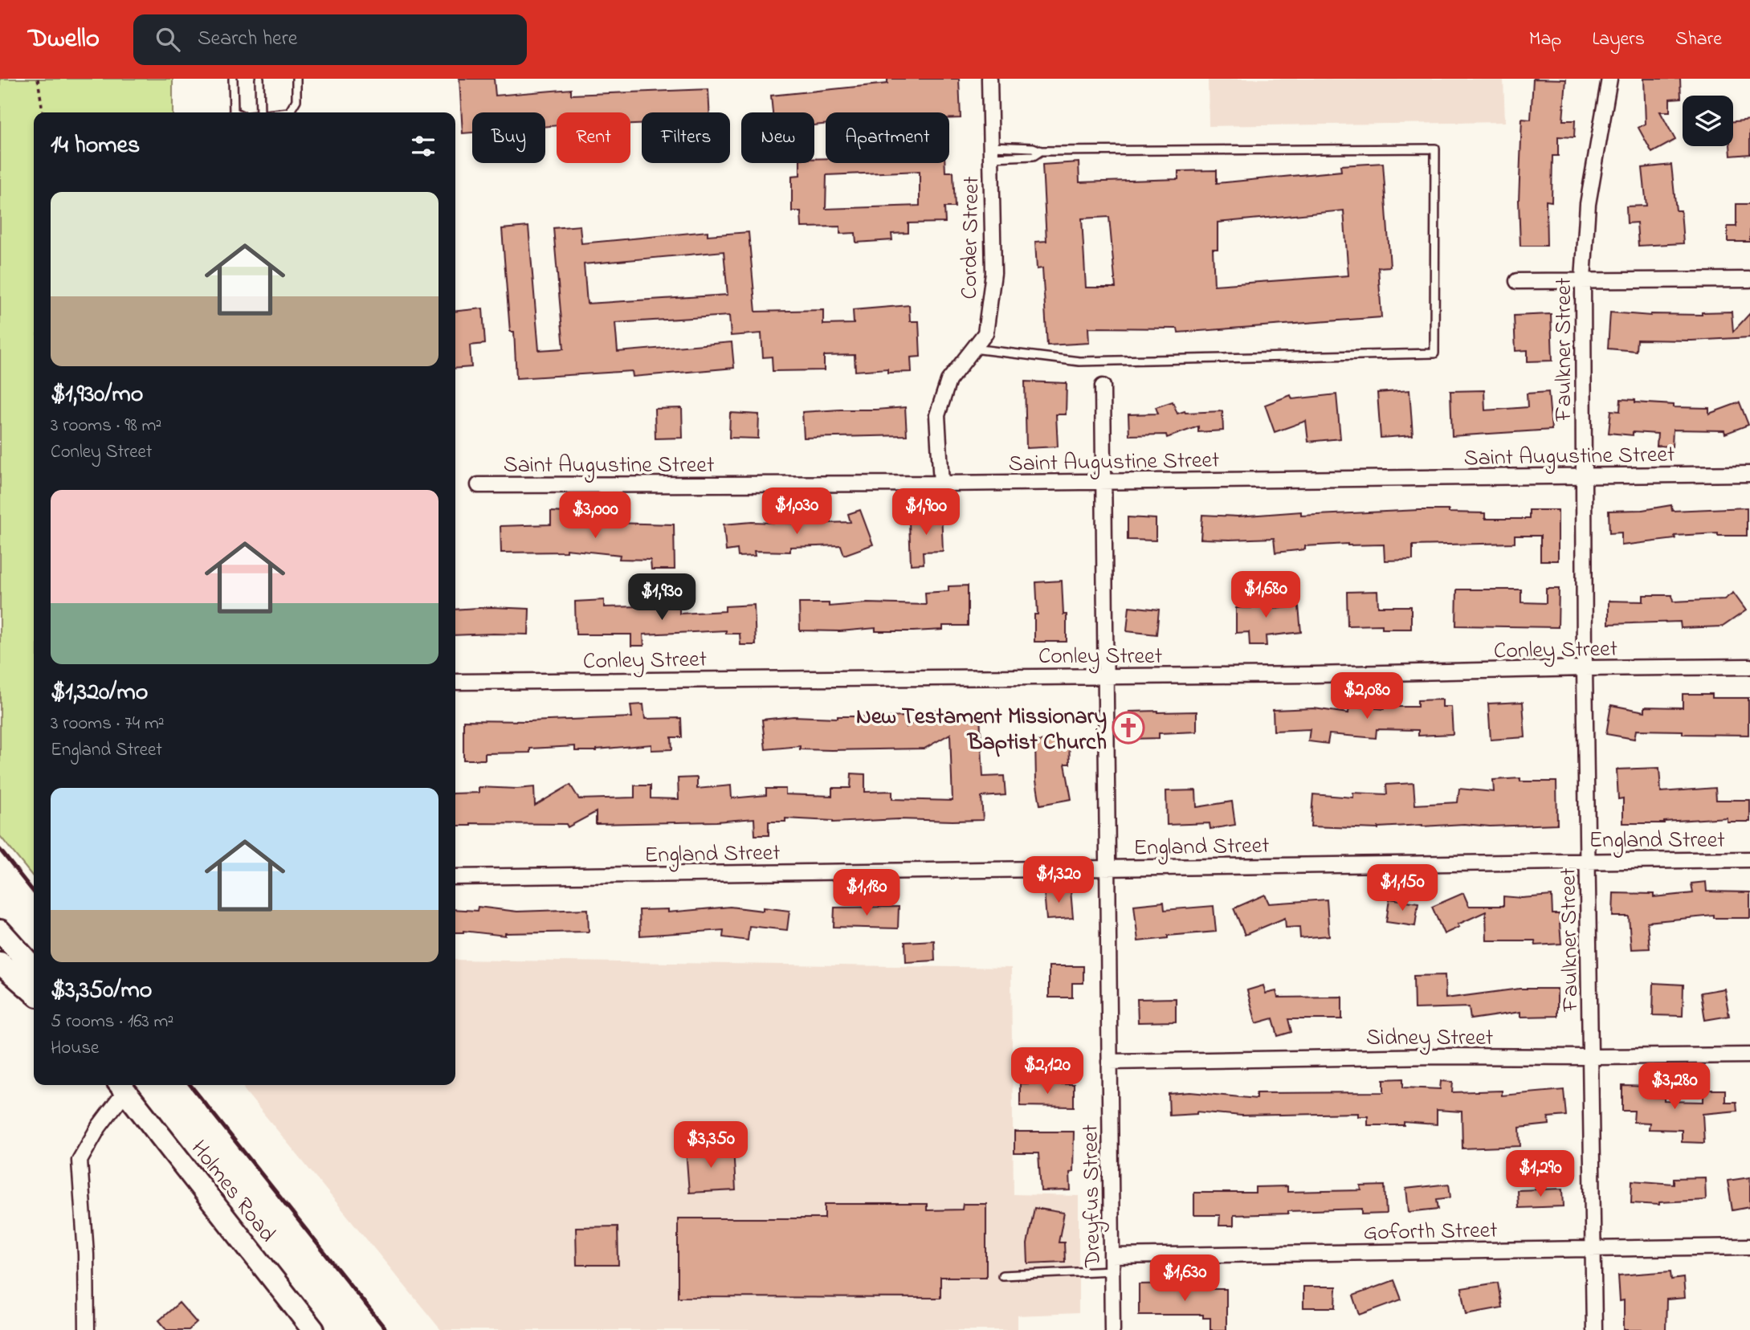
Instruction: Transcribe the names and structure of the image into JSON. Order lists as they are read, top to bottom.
{
  "streets": {
    "main road": ["Holmes Road"],
    "street": [
      "Corder Street",
      "Faulkner Street",
      "Saint Augustine Street",
      "Conley Street",
      "England Street",
      "Sidney Street",
      "Dreyfus Street",
      "Goforth Street"
    ]
  },
  "crossings": [
    ["Corder Street", "Saint Augustine Street"],
    ["Faulkner Street", "Saint Augustine Street"],
    ["Faulkner Street", "Conley Street"],
    ["Faulkner Street", "England Street"],
    ["Faulkner Street", "Sidney Street"],
    ["Faulkner Street", "Goforth Street"],
    ["Saint Augustine Street", "Dreyfus Street"],
    ["Conley Street", "Dreyfus Street"],
    ["England Street", "Dreyfus Street"],
    ["Sidney Street", "Dreyfus Street"],
    ["Dreyfus Street", "Goforth Street"]
  ],
  "places": {
    "church": ["New Testament Missionary Baptist Church"]
  },
  "page": {
    "header": "Dwello",
    "search": "Search here",
    "nav": ["Map", "Layers", "Share"],
    "chip": [
      "Buy",
      "Rent",
      "Filters",
      "New",
      "Apartment"
    ],
    "heading": "14 homes",
    "list": [
      {
        "name": "$1,930/mo",
        "note": "3 rooms · 98 m² · Conley Street"
      },
      {
        "name": "$1,320/mo",
        "note": "3 rooms · 74 m² · England Street"
      },
      {
        "name": "$3,350/mo",
        "note": "5 rooms · 163 m² · House"
      }
    ],
    "price": [
      "$1,030",
      "$1,900",
      "$3,000",
      "$1,680",
      "$1,930",
      "$2,080",
      "$1,320",
      "$1,150",
      "$1,180",
      "$2,120",
      "$3,280",
      "$3,350",
      "$1,290",
      "$1,630"
    ]
  }
}
